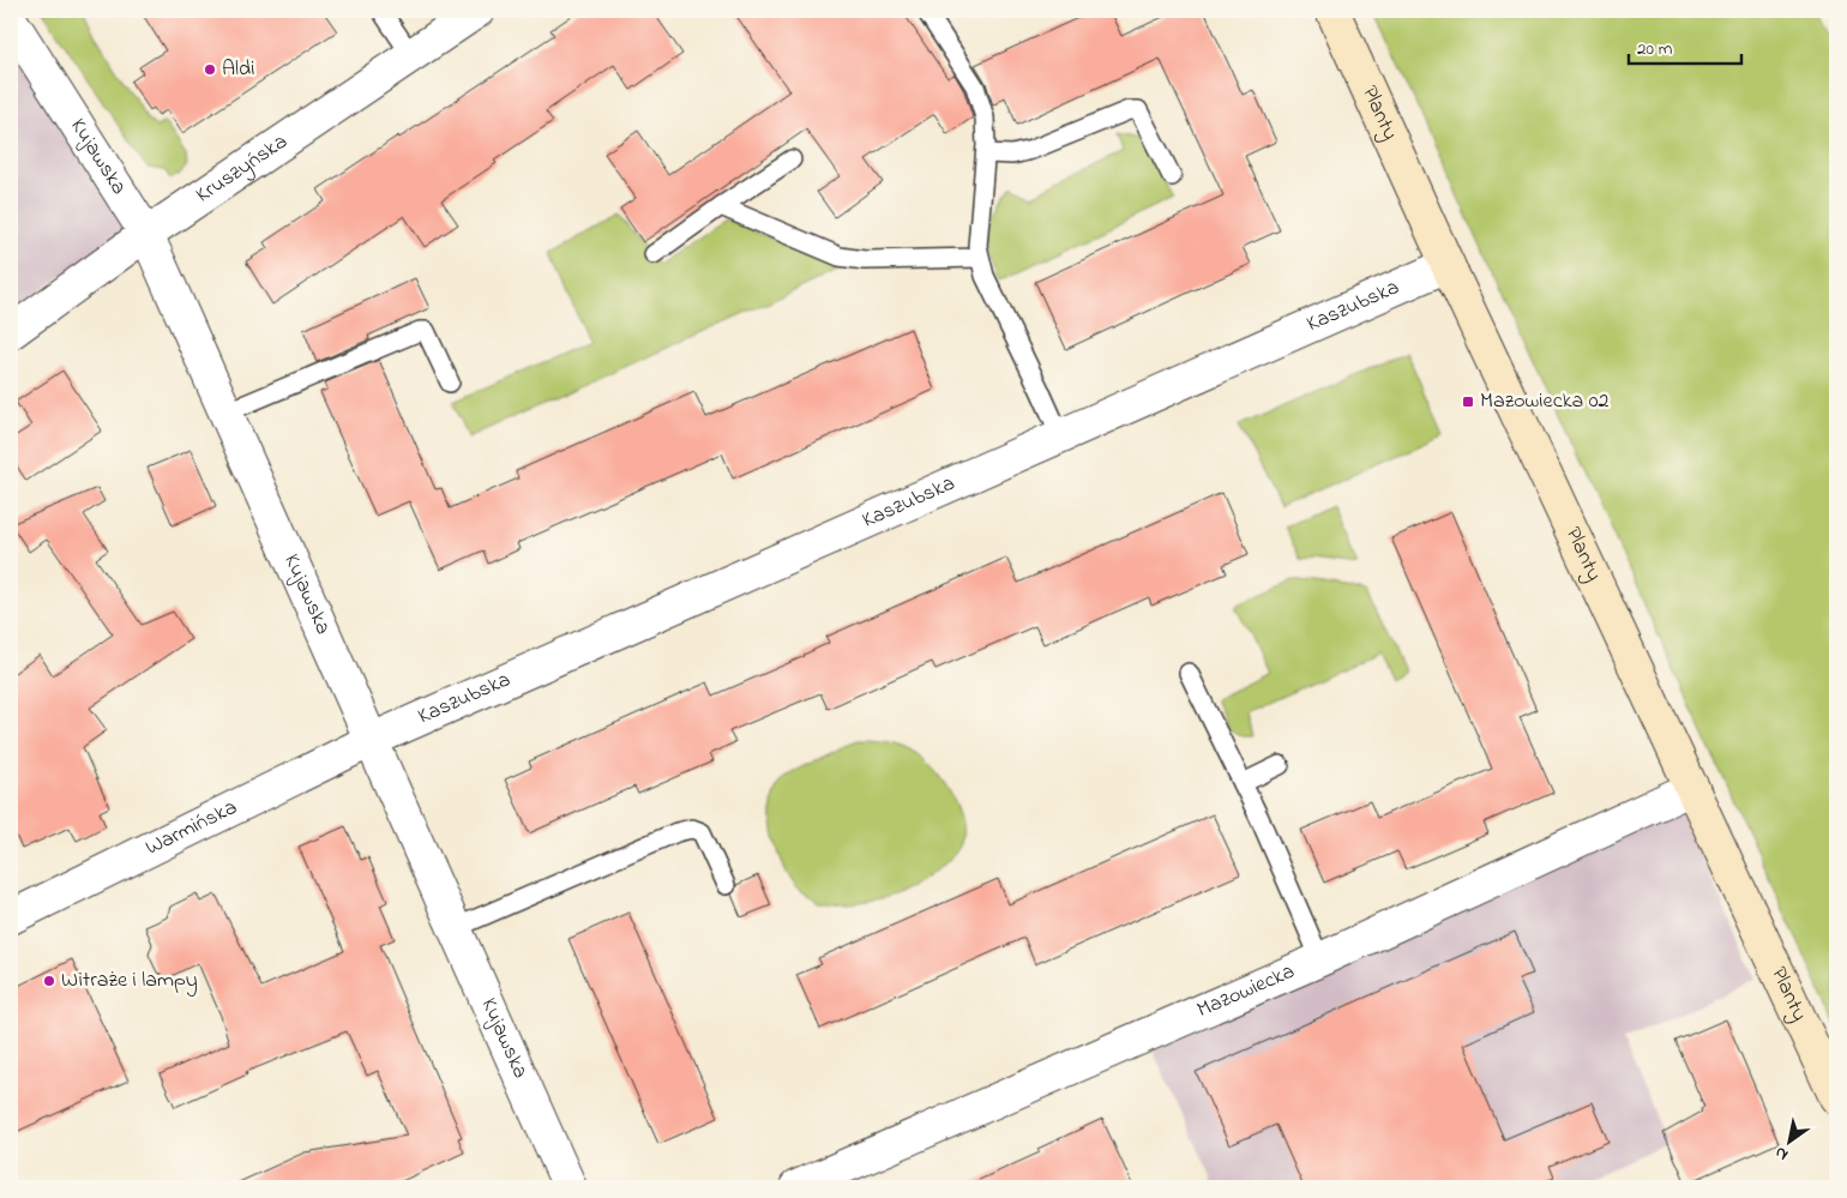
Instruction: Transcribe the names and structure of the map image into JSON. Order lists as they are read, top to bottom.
{
  "streets": {
    "street": [
      "Planty",
      "Kujawska",
      "Kruszyńska",
      "Kaszubska",
      "Warmińska",
      "Mazowiecka"
    ]
  },
  "crossings": [
    ["Planty", "Kaszubska"],
    ["Planty", "Mazowiecka"],
    ["Kujawska", "Kruszyńska"],
    ["Kujawska", "Kaszubska"],
    ["Kujawska", "Warmińska"],
    ["Kaszubska", "Warmińska"]
  ],
  "places": {
    "other": ["Aldi", "Witraże i lampy"],
    "transit": ["Mazowiecka 02"]
  },
  "scale_bar": "20 m",
  "north": "bottom left"
}
